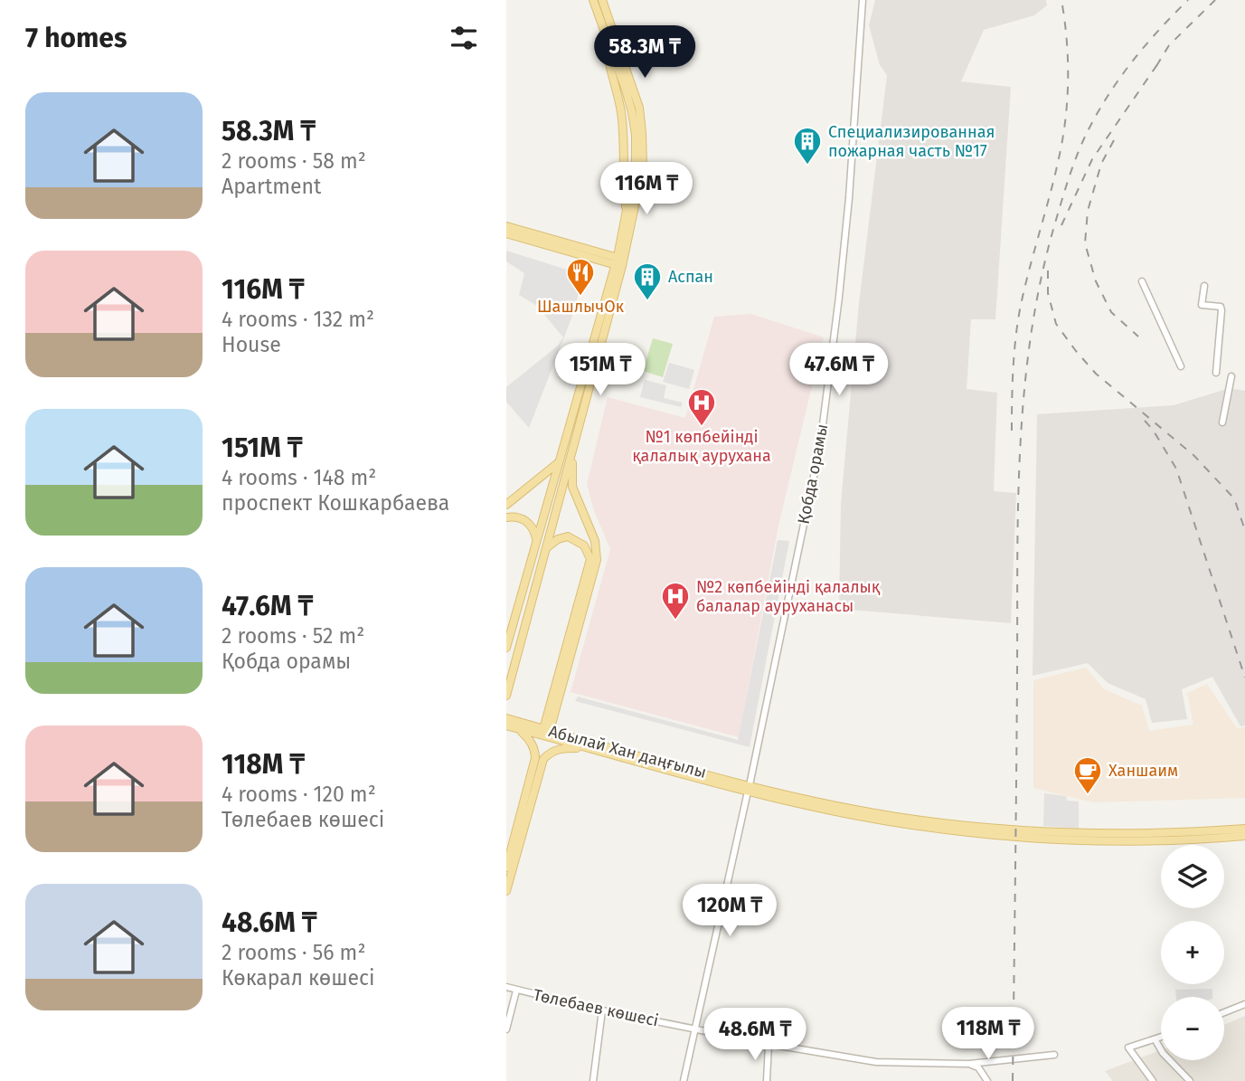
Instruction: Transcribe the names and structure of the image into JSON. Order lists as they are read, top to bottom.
{
  "streets": {
    "main road": ["Абылай Хан даңғылы"],
    "street": ["Қобда орамы", "Төлебаев көшесі"]
  },
  "crossings": [
    ["Қобда орамы", "Абылай Хан даңғылы"],
    ["Қобда орамы", "Төлебаев көшесі"]
  ],
  "places": {
    "building": ["Специализированная пожарная часть №17", "Аспан"],
    "restaurant": ["ШашлычОк"],
    "hospital": ["№1 көпбейінді қалалық аурухана", "№2 көпбейінді қалалық балалар ауруханасы"],
    "cafe": ["Ханшаим"]
  },
  "page": {
    "heading": "7 homes",
    "price": [
      "58.3M ₸",
      "116M ₸",
      "151M ₸",
      "47.6M ₸",
      "120M ₸",
      "118M ₸",
      "48.6M ₸"
    ],
    "list": [
      {
        "name": "58.3M ₸",
        "note": "2 rooms · 58 m² · Apartment"
      },
      {
        "name": "116M ₸",
        "note": "4 rooms · 132 m² · House"
      },
      {
        "name": "151M ₸",
        "note": "4 rooms · 148 m² · проспект Кошкарбаева"
      },
      {
        "name": "47.6M ₸",
        "note": "2 rooms · 52 m² · Қобда орамы"
      },
      {
        "name": "118M ₸",
        "note": "4 rooms · 120 m² · Төлебаев көшесі"
      },
      {
        "name": "48.6M ₸",
        "note": "2 rooms · 56 m² · Көкарал көшесі"
      }
    ],
    "map_buttons": ["+", "−"]
  }
}
